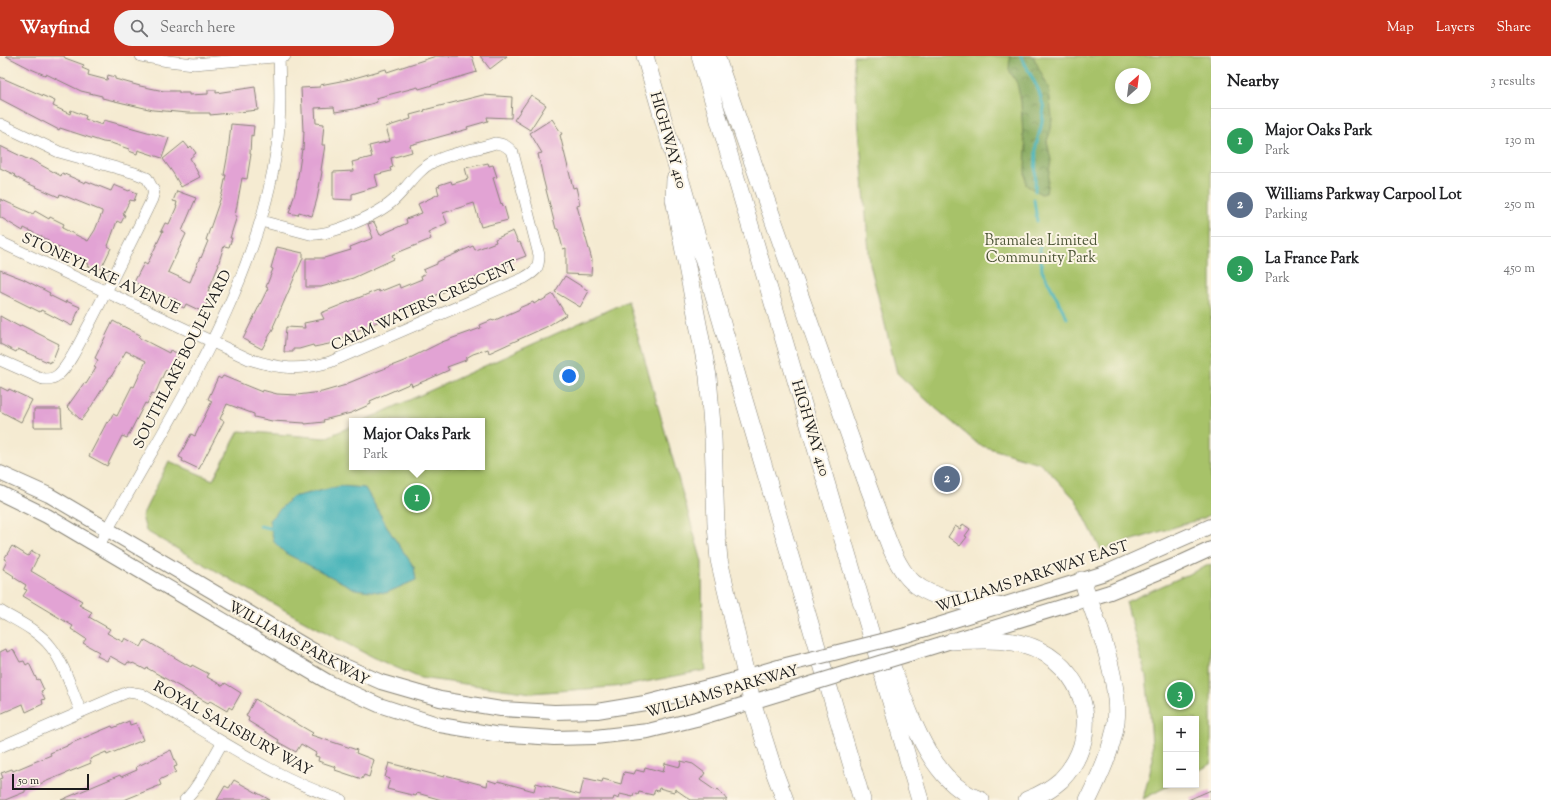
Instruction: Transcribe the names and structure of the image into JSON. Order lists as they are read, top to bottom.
{
  "streets": {
    "highway": ["HIGHWAY 410"],
    "main road": ["WILLIAMS PARKWAY EAST", "WILLIAMS PARKWAY"],
    "street": [
      "STONEYLAKE AVENUE",
      "CALM WATERS CRESCENT",
      "SOUTHLAKE BOULEVARD",
      "ROYAL SALISBURY WAY"
    ]
  },
  "crossings": [
    ["STONEYLAKE AVENUE", "CALM WATERS CRESCENT"],
    ["STONEYLAKE AVENUE", "SOUTHLAKE BOULEVARD"],
    ["CALM WATERS CRESCENT", "SOUTHLAKE BOULEVARD"],
    ["SOUTHLAKE BOULEVARD", "WILLIAMS PARKWAY"],
    ["WILLIAMS PARKWAY EAST", "WILLIAMS PARKWAY"]
  ],
  "parks": ["Bramalea Limited Community Park"],
  "scale_bar": "50 m",
  "north": "top right",
  "page": {
    "header": "Wayfind",
    "search": "Search here",
    "nav": ["Map", "Layers", "Share"],
    "heading": ["Nearby", "3 results"],
    "list": [
      {
        "mark": "1",
        "name": "Major Oaks Park",
        "note": "Park",
        "value": "130 m"
      },
      {
        "mark": "2",
        "name": "Williams Parkway Carpool Lot",
        "note": "Parking",
        "value": "250 m"
      },
      {
        "mark": "3",
        "name": "La France Park",
        "note": "Park",
        "value": "450 m"
      }
    ],
    "popup": ["Major Oaks Park", "Park"],
    "pins": ["2", "1", "3"],
    "map_buttons": ["+", "−"],
    "scale": "50 m"
  }
}
